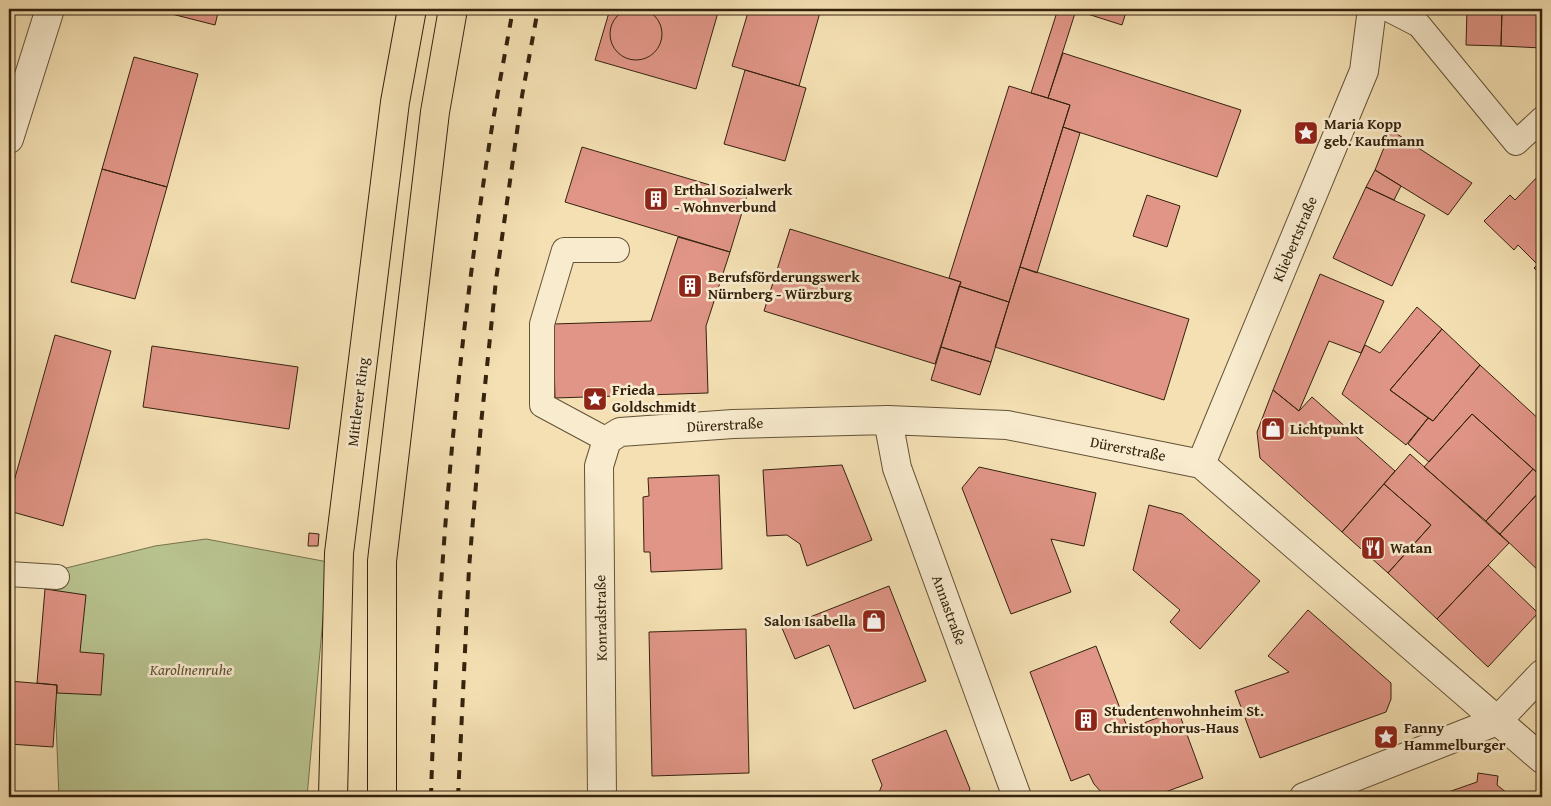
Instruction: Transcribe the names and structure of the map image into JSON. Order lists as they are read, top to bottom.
{
  "streets": {
    "main road": ["Mittlerer Ring"],
    "street": [
      "Kliebertstraße",
      "Dürerstraße",
      "Annastraße",
      "Konradstraße"
    ]
  },
  "crossings": [
    ["Kliebertstraße", "Dürerstraße"],
    ["Dürerstraße", "Annastraße"],
    ["Dürerstraße", "Konradstraße"]
  ],
  "parks": ["Karolinenruhe"],
  "places": {
    "place": ["Maria Kopp geb. Kaufmann", "Frieda Goldschmidt", "Fanny Hammelburger"],
    "building": ["Erthal Sozialwerk - Wohnverbund", "Berufsförderungswerk Nürnberg - Würzburg", "Studentenwohnheim St. Christophorus-Haus"],
    "shop": ["Lichtpunkt", "Salon Isabella"],
    "restaurant": ["Watan"]
  }
}
